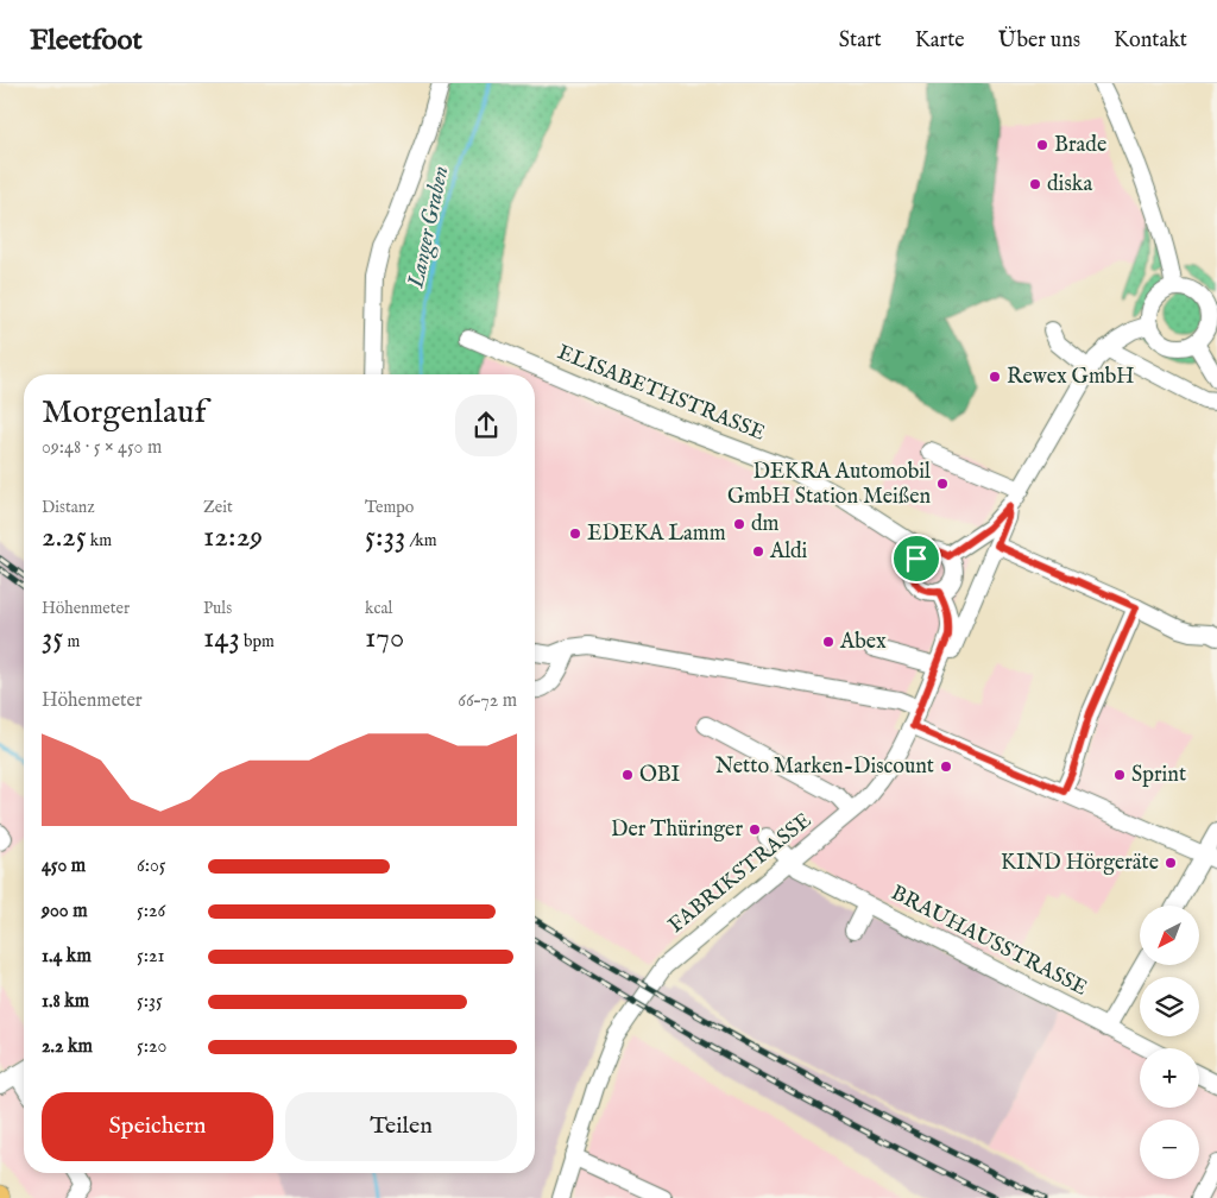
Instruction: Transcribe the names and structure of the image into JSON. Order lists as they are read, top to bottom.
{
  "streets": {
    "street": ["ELISABETHSTRASSE", "FABRIKSTRASSE", "BRAUHAUSSTRASSE"]
  },
  "crossings": [
    ["ELISABETHSTRASSE", "FABRIKSTRASSE"],
    ["FABRIKSTRASSE", "BRAUHAUSSTRASSE"]
  ],
  "water": ["Langer Graben"],
  "places": [
    "Brade",
    "diska",
    "Rewex GmbH",
    "DEKRA Automobil GmbH Station Meißen",
    "dm",
    "EDEKA Lamm",
    "Aldi",
    "Abex",
    "Netto Marken-Discount",
    "OBI",
    "Sprint",
    "Der Thüringer",
    "KIND Hörgeräte"
  ],
  "north": "bottom left",
  "page": {
    "header": "Fleetfoot",
    "nav": [
      "Start",
      "Karte",
      "Über uns",
      "Kontakt"
    ],
    "heading": ["Morgenlauf", "09:48 · 5 × 450 m"],
    "stats": [
      ["Distanz", "2.25 km"],
      ["Zeit", "12:29"],
      ["Tempo", "5:33 /km"],
      ["Höhenmeter", "35 m"],
      ["Puls", "143 bpm"],
      ["kcal", "170"]
    ],
    "chart": ["Höhenmeter", "66–72 m"],
    "list": [
      {
        "name": "450 m",
        "note": "6:05"
      },
      {
        "name": "900 m",
        "note": "5:26"
      },
      {
        "name": "1.4 km",
        "note": "5:21"
      },
      {
        "name": "1.8 km",
        "note": "5:35"
      },
      {
        "name": "2.2 km",
        "note": "5:20"
      }
    ],
    "map_buttons": ["+", "−"],
    "buttons": ["Speichern", "Teilen"]
  }
}
